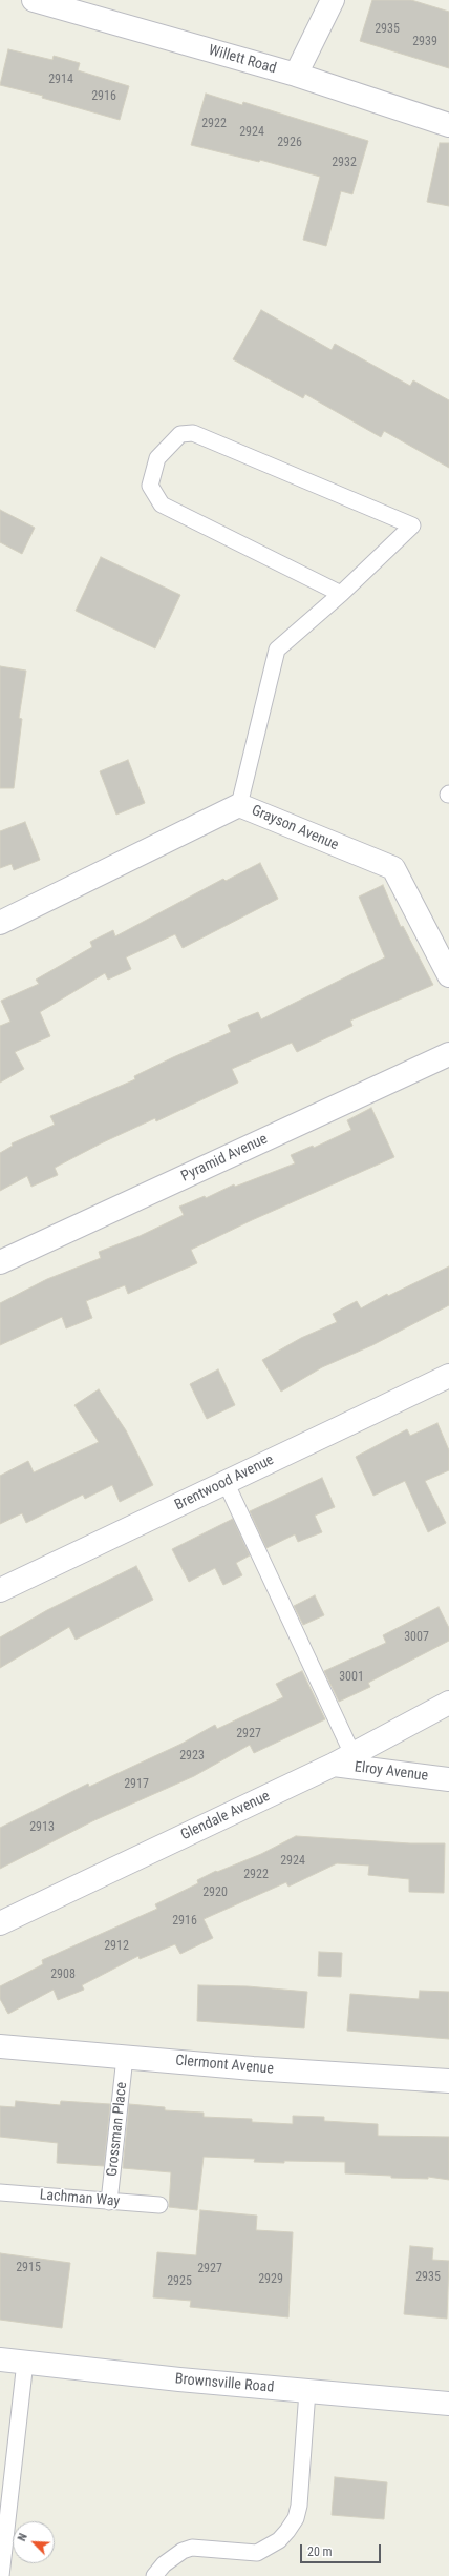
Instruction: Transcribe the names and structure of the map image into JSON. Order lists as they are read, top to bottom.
{
  "streets": {
    "street": [
      "Willett Road",
      "Grayson Avenue",
      "Pyramid Avenue",
      "Brentwood Avenue",
      "Elroy Avenue",
      "Glendale Avenue",
      "Clermont Avenue",
      "Brownsville Road"
    ],
    "lane": ["Grossman Place", "Lachman Way"]
  },
  "crossings": [
    ["Elroy Avenue", "Glendale Avenue"],
    ["Clermont Avenue", "Grossman Place"],
    ["Grossman Place", "Lachman Way"]
  ],
  "house_numbers": [
    "2935",
    "2939",
    "2914",
    "2916",
    "2922",
    "2924",
    "2926",
    "2932",
    "3007",
    "3001",
    "2927",
    "2923",
    "2917",
    "2913",
    "2924",
    "2922",
    "2920",
    "2916",
    "2912",
    "2908",
    "2915",
    "2927",
    "2935",
    "2929",
    "2925"
  ],
  "scale_bar": "20 m",
  "north": "top left"
}
